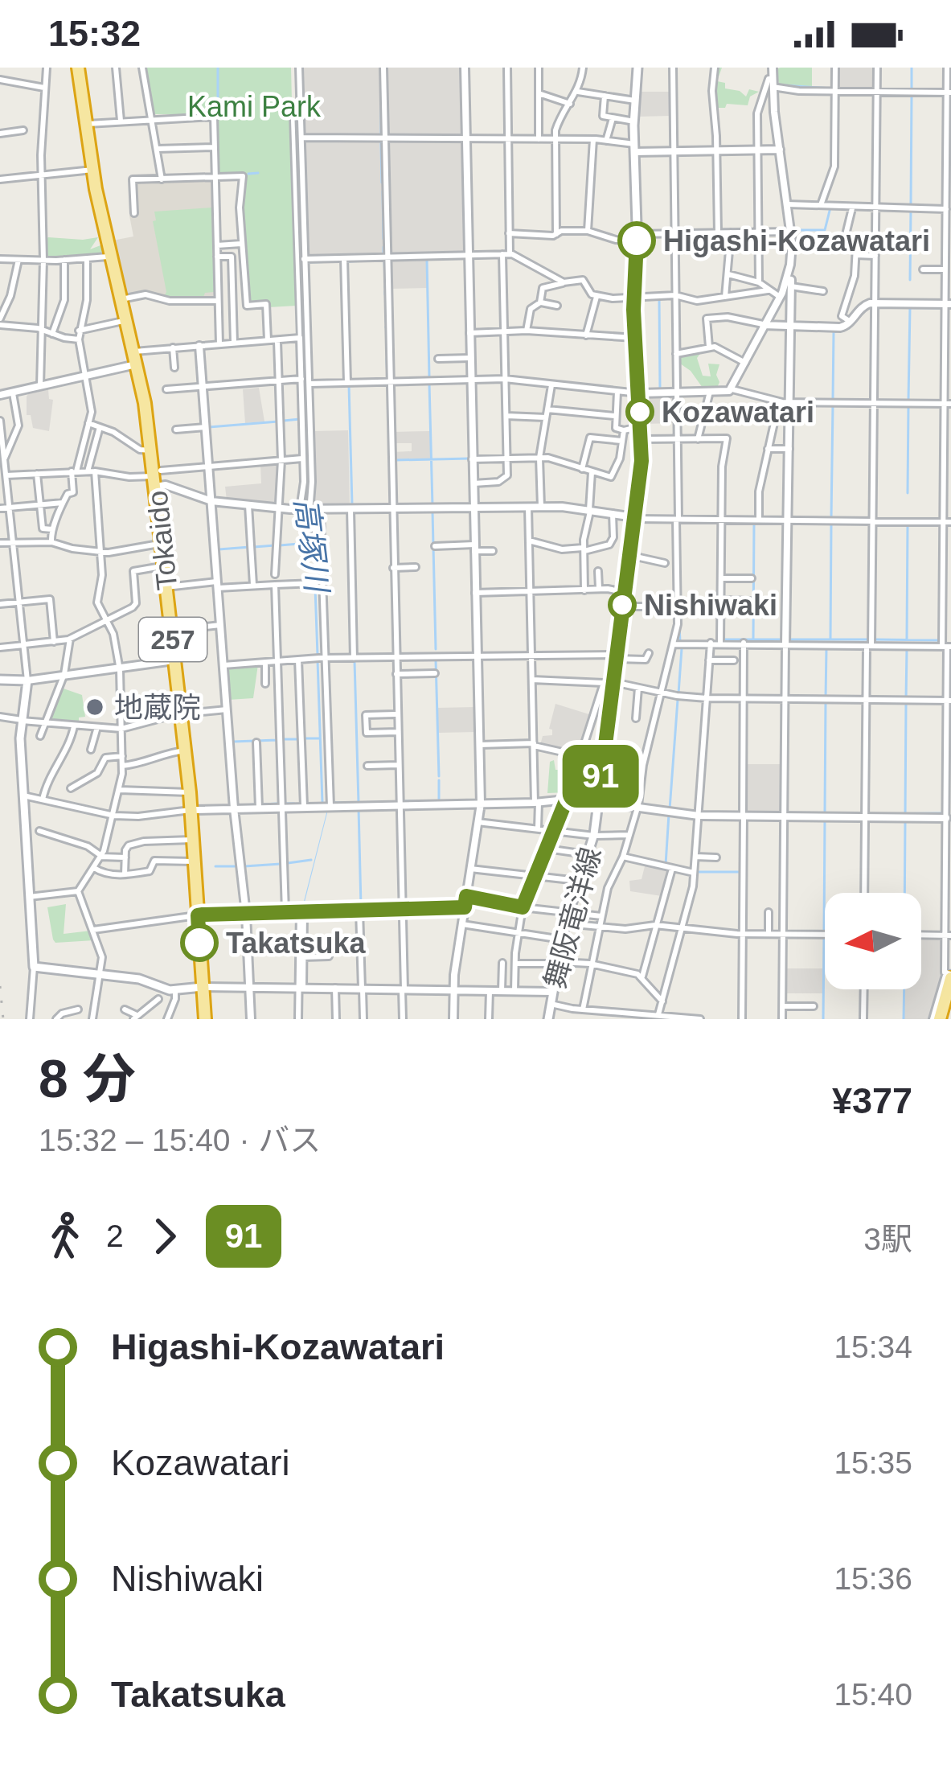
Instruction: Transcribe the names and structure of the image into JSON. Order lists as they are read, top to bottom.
{
  "streets": {
    "highway": ["Tokaido", "257"],
    "main road": ["舞阪竜洋線"]
  },
  "water": ["高塚川"],
  "parks": ["Kami Park"],
  "places": [
    "Higashi-Kozawatari",
    "Kozawatari",
    "Nishiwaki",
    "地蔵院",
    "Takatsuka"
  ],
  "lines": ["bus line 91"],
  "north": "left",
  "page": {
    "status": "15:32",
    "on_map": "91",
    "heading": ["8 分", "15:32 – 15:40 · バス", "¥377"],
    "legs": ["2", "91", "3駅"],
    "list": [
      {
        "name": "Higashi-Kozawatari",
        "value": "15:34"
      },
      {
        "name": "Kozawatari",
        "value": "15:35"
      },
      {
        "name": "Nishiwaki",
        "value": "15:36"
      },
      {
        "name": "Takatsuka",
        "value": "15:40"
      }
    ]
  }
}
